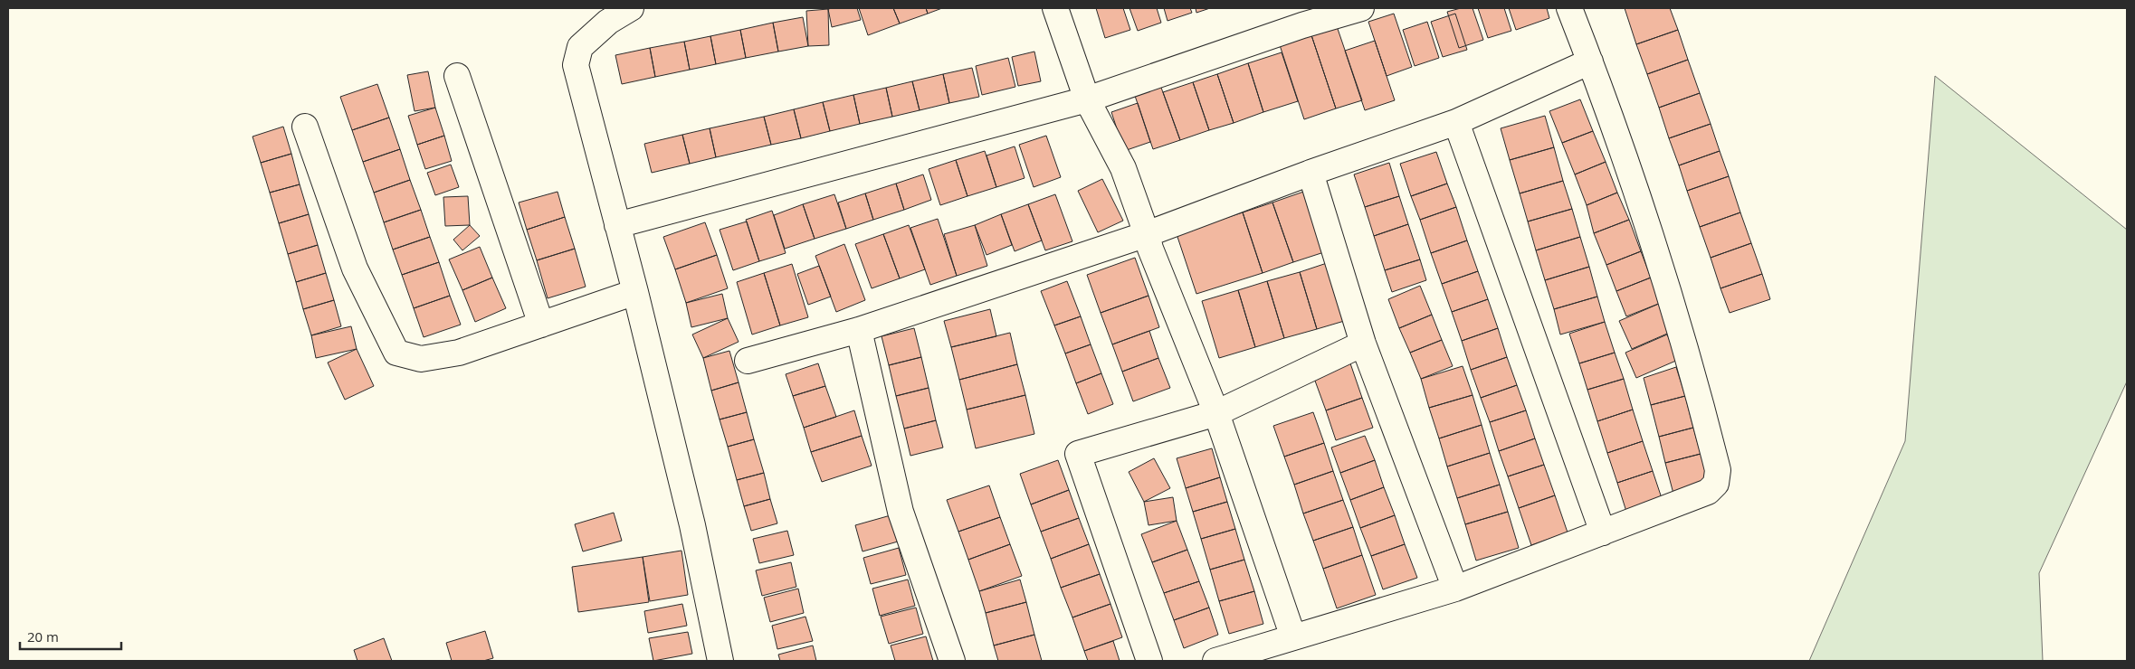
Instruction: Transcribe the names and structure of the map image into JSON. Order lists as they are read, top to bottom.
{
  "scale_bar": "20 m"
}
